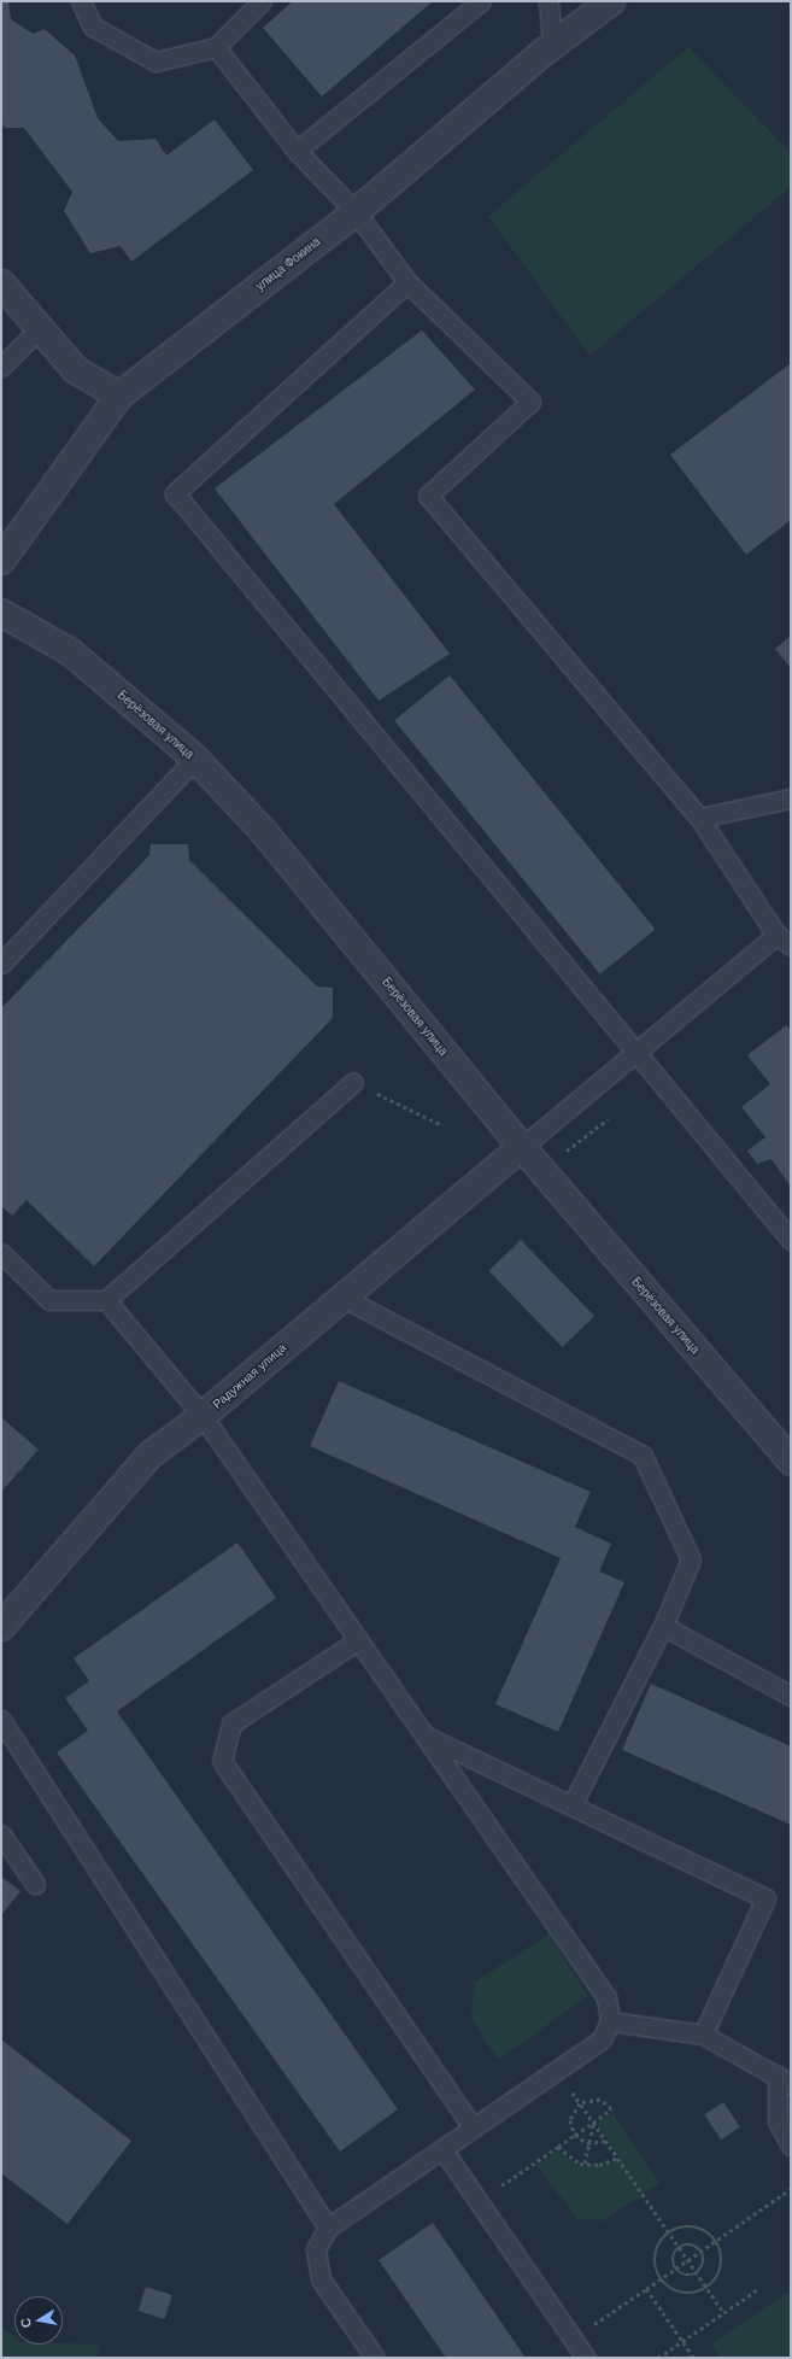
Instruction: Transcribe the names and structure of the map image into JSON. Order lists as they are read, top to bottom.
{
  "streets": {
    "street": ["улица Фокина", "Берёзовая улица", "Радужная улица"]
  },
  "crossings": [
    ["Берёзовая улица", "Радужная улица"]
  ],
  "north": "left"
}
